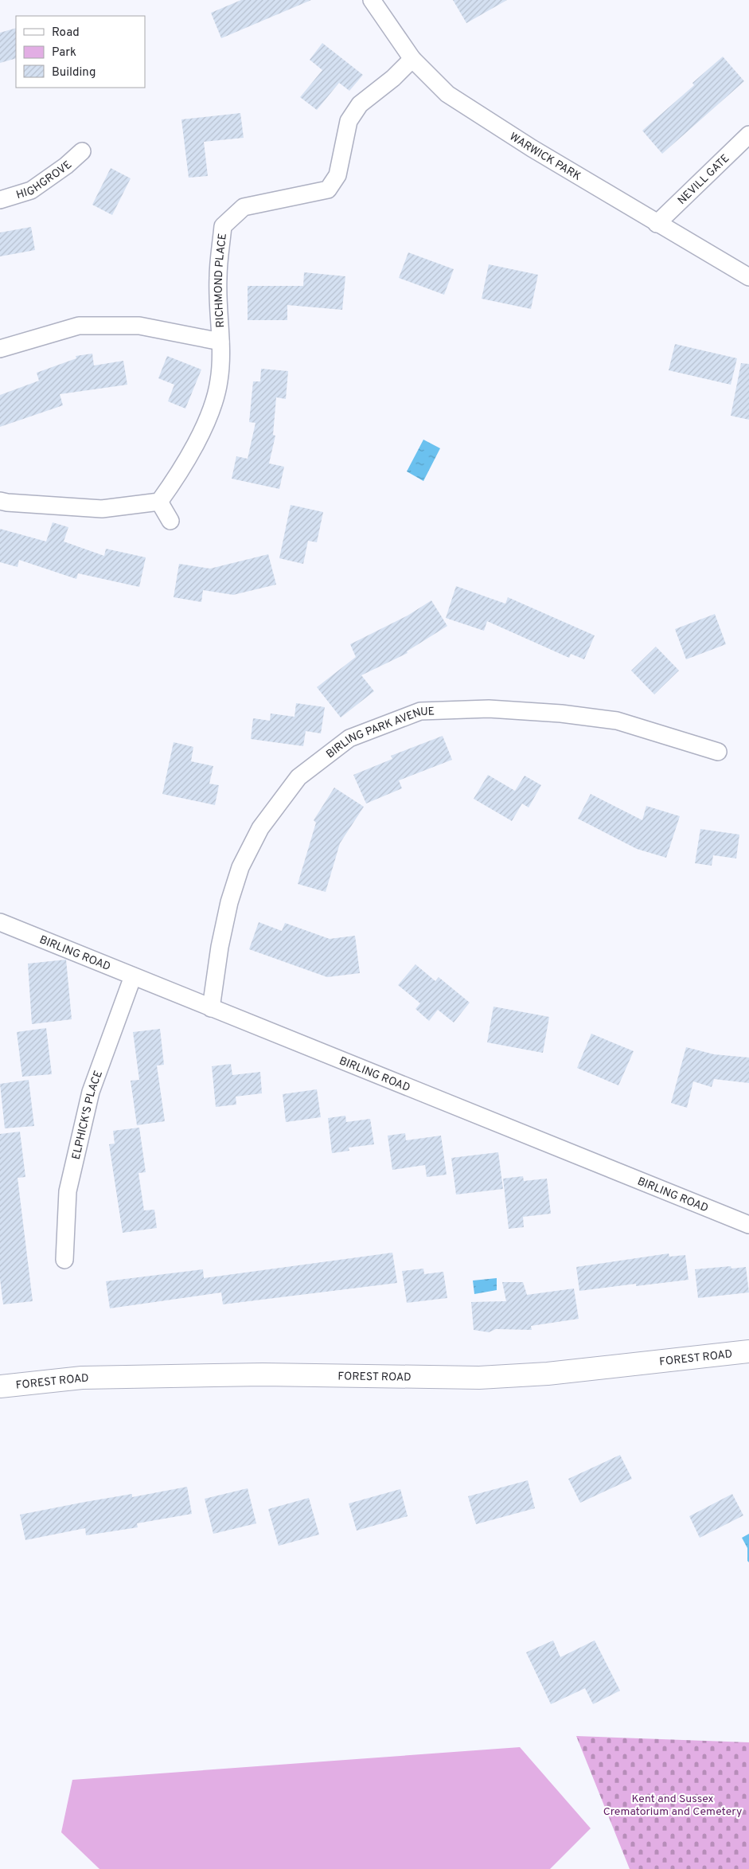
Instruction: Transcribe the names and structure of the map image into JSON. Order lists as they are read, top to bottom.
{
  "streets": {
    "street": [
      "WARWICK PARK",
      "HIGHGROVE",
      "NEVILL GATE",
      "RICHMOND PLACE",
      "BIRLING PARK AVENUE",
      "BIRLING ROAD",
      "ELPHICK'S PLACE",
      "FOREST ROAD"
    ]
  },
  "crossings": [
    ["WARWICK PARK", "NEVILL GATE"],
    ["WARWICK PARK", "RICHMOND PLACE"],
    ["BIRLING PARK AVENUE", "BIRLING ROAD"],
    ["BIRLING ROAD", "ELPHICK'S PLACE"]
  ],
  "parks": ["Kent and Sussex Crematorium and Cemetery"],
  "legend": ["Road", "Park", "Building"]
}
